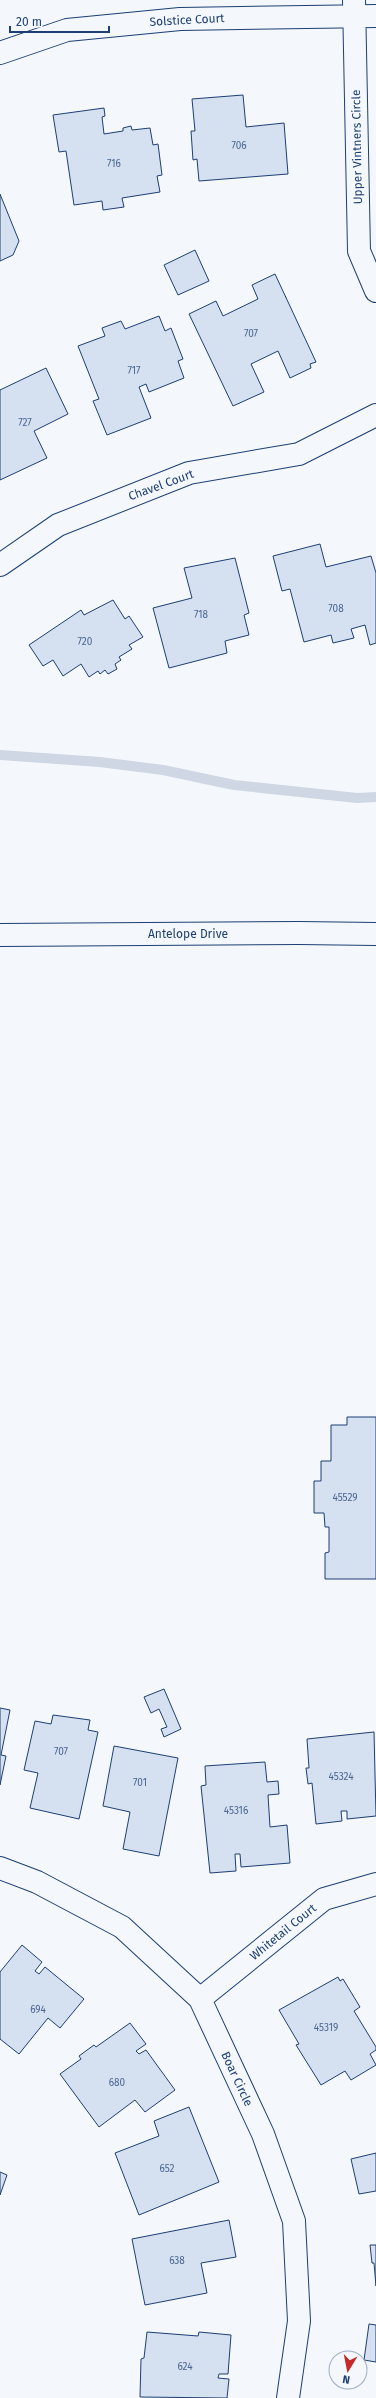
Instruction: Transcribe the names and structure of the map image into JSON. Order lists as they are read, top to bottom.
{
  "streets": {
    "street": [
      "Solstice Court",
      "Upper Vintners Circle",
      "Chavel Court",
      "Antelope Drive",
      "Whitetail Court",
      "Boar Circle"
    ]
  },
  "crossings": [
    ["Solstice Court", "Upper Vintners Circle"],
    ["Whitetail Court", "Boar Circle"]
  ],
  "house_numbers": [
    "706",
    "716",
    "707",
    "717",
    "727",
    "708",
    "718",
    "720",
    "45529",
    "707",
    "45324",
    "701",
    "45316",
    "694",
    "45319",
    "680",
    "652",
    "638",
    "624"
  ],
  "scale_bar": "20 m",
  "north": "bottom"
}
